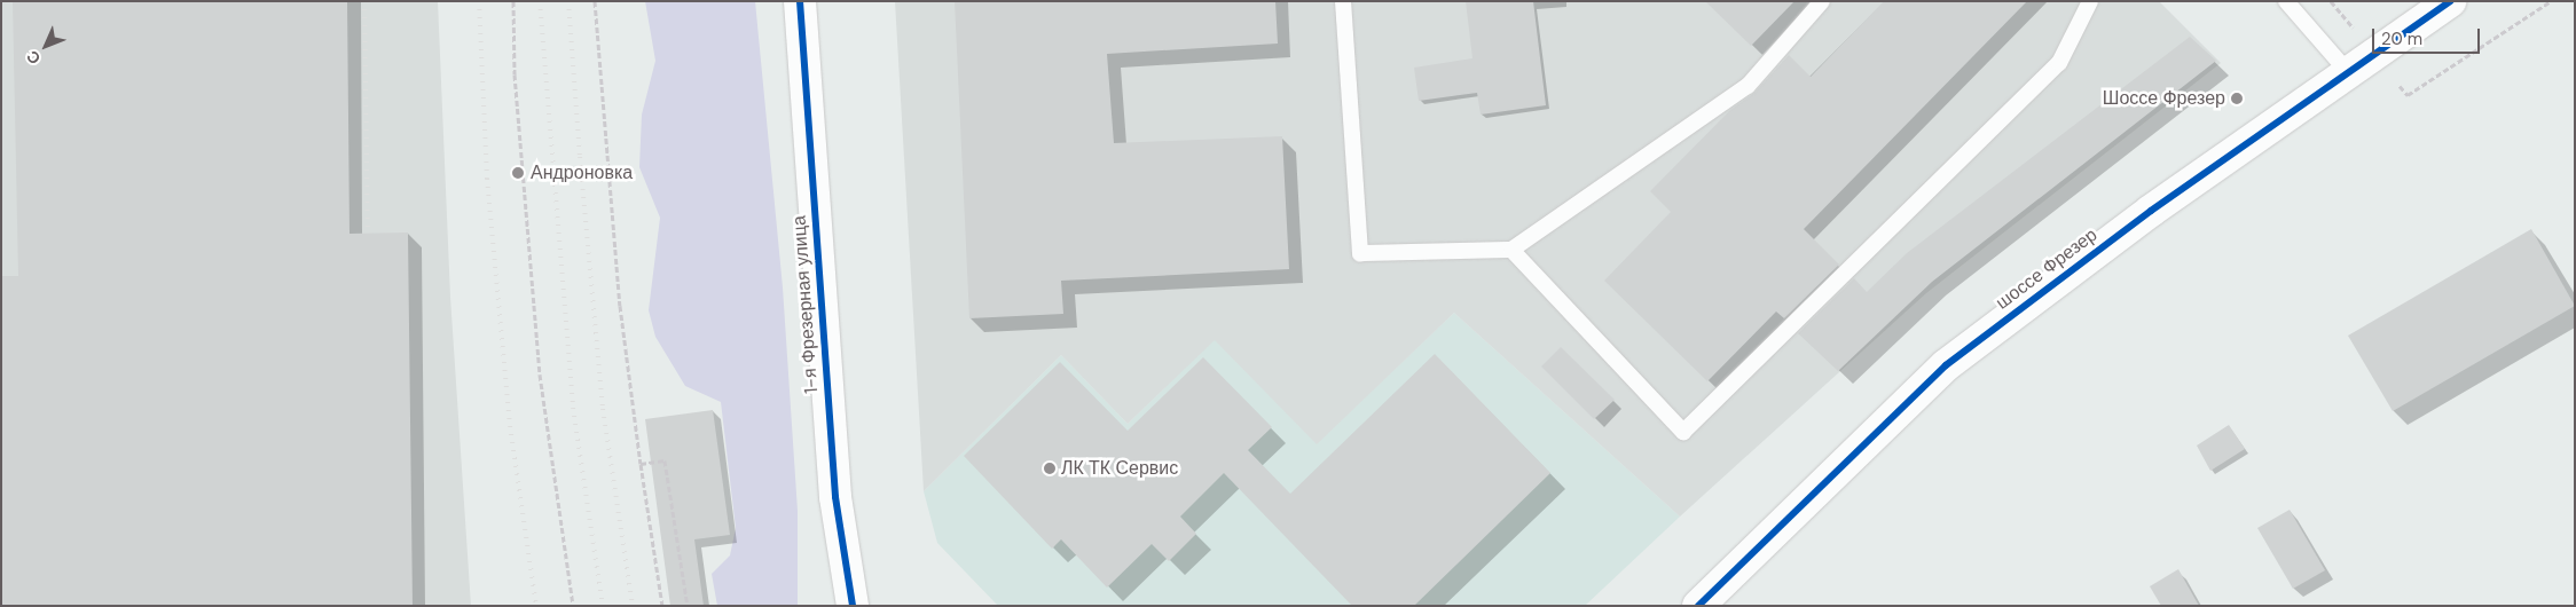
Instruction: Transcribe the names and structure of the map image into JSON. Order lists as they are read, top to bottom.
{
  "streets": {
    "street": ["шоссе Фрезер", "1-я Фрезерная улица"]
  },
  "places": ["Шоссе Фрезер", "Андроновка", "ЛК ТК Сервис"],
  "scale_bar": "20 m",
  "north": "bottom left"
}
